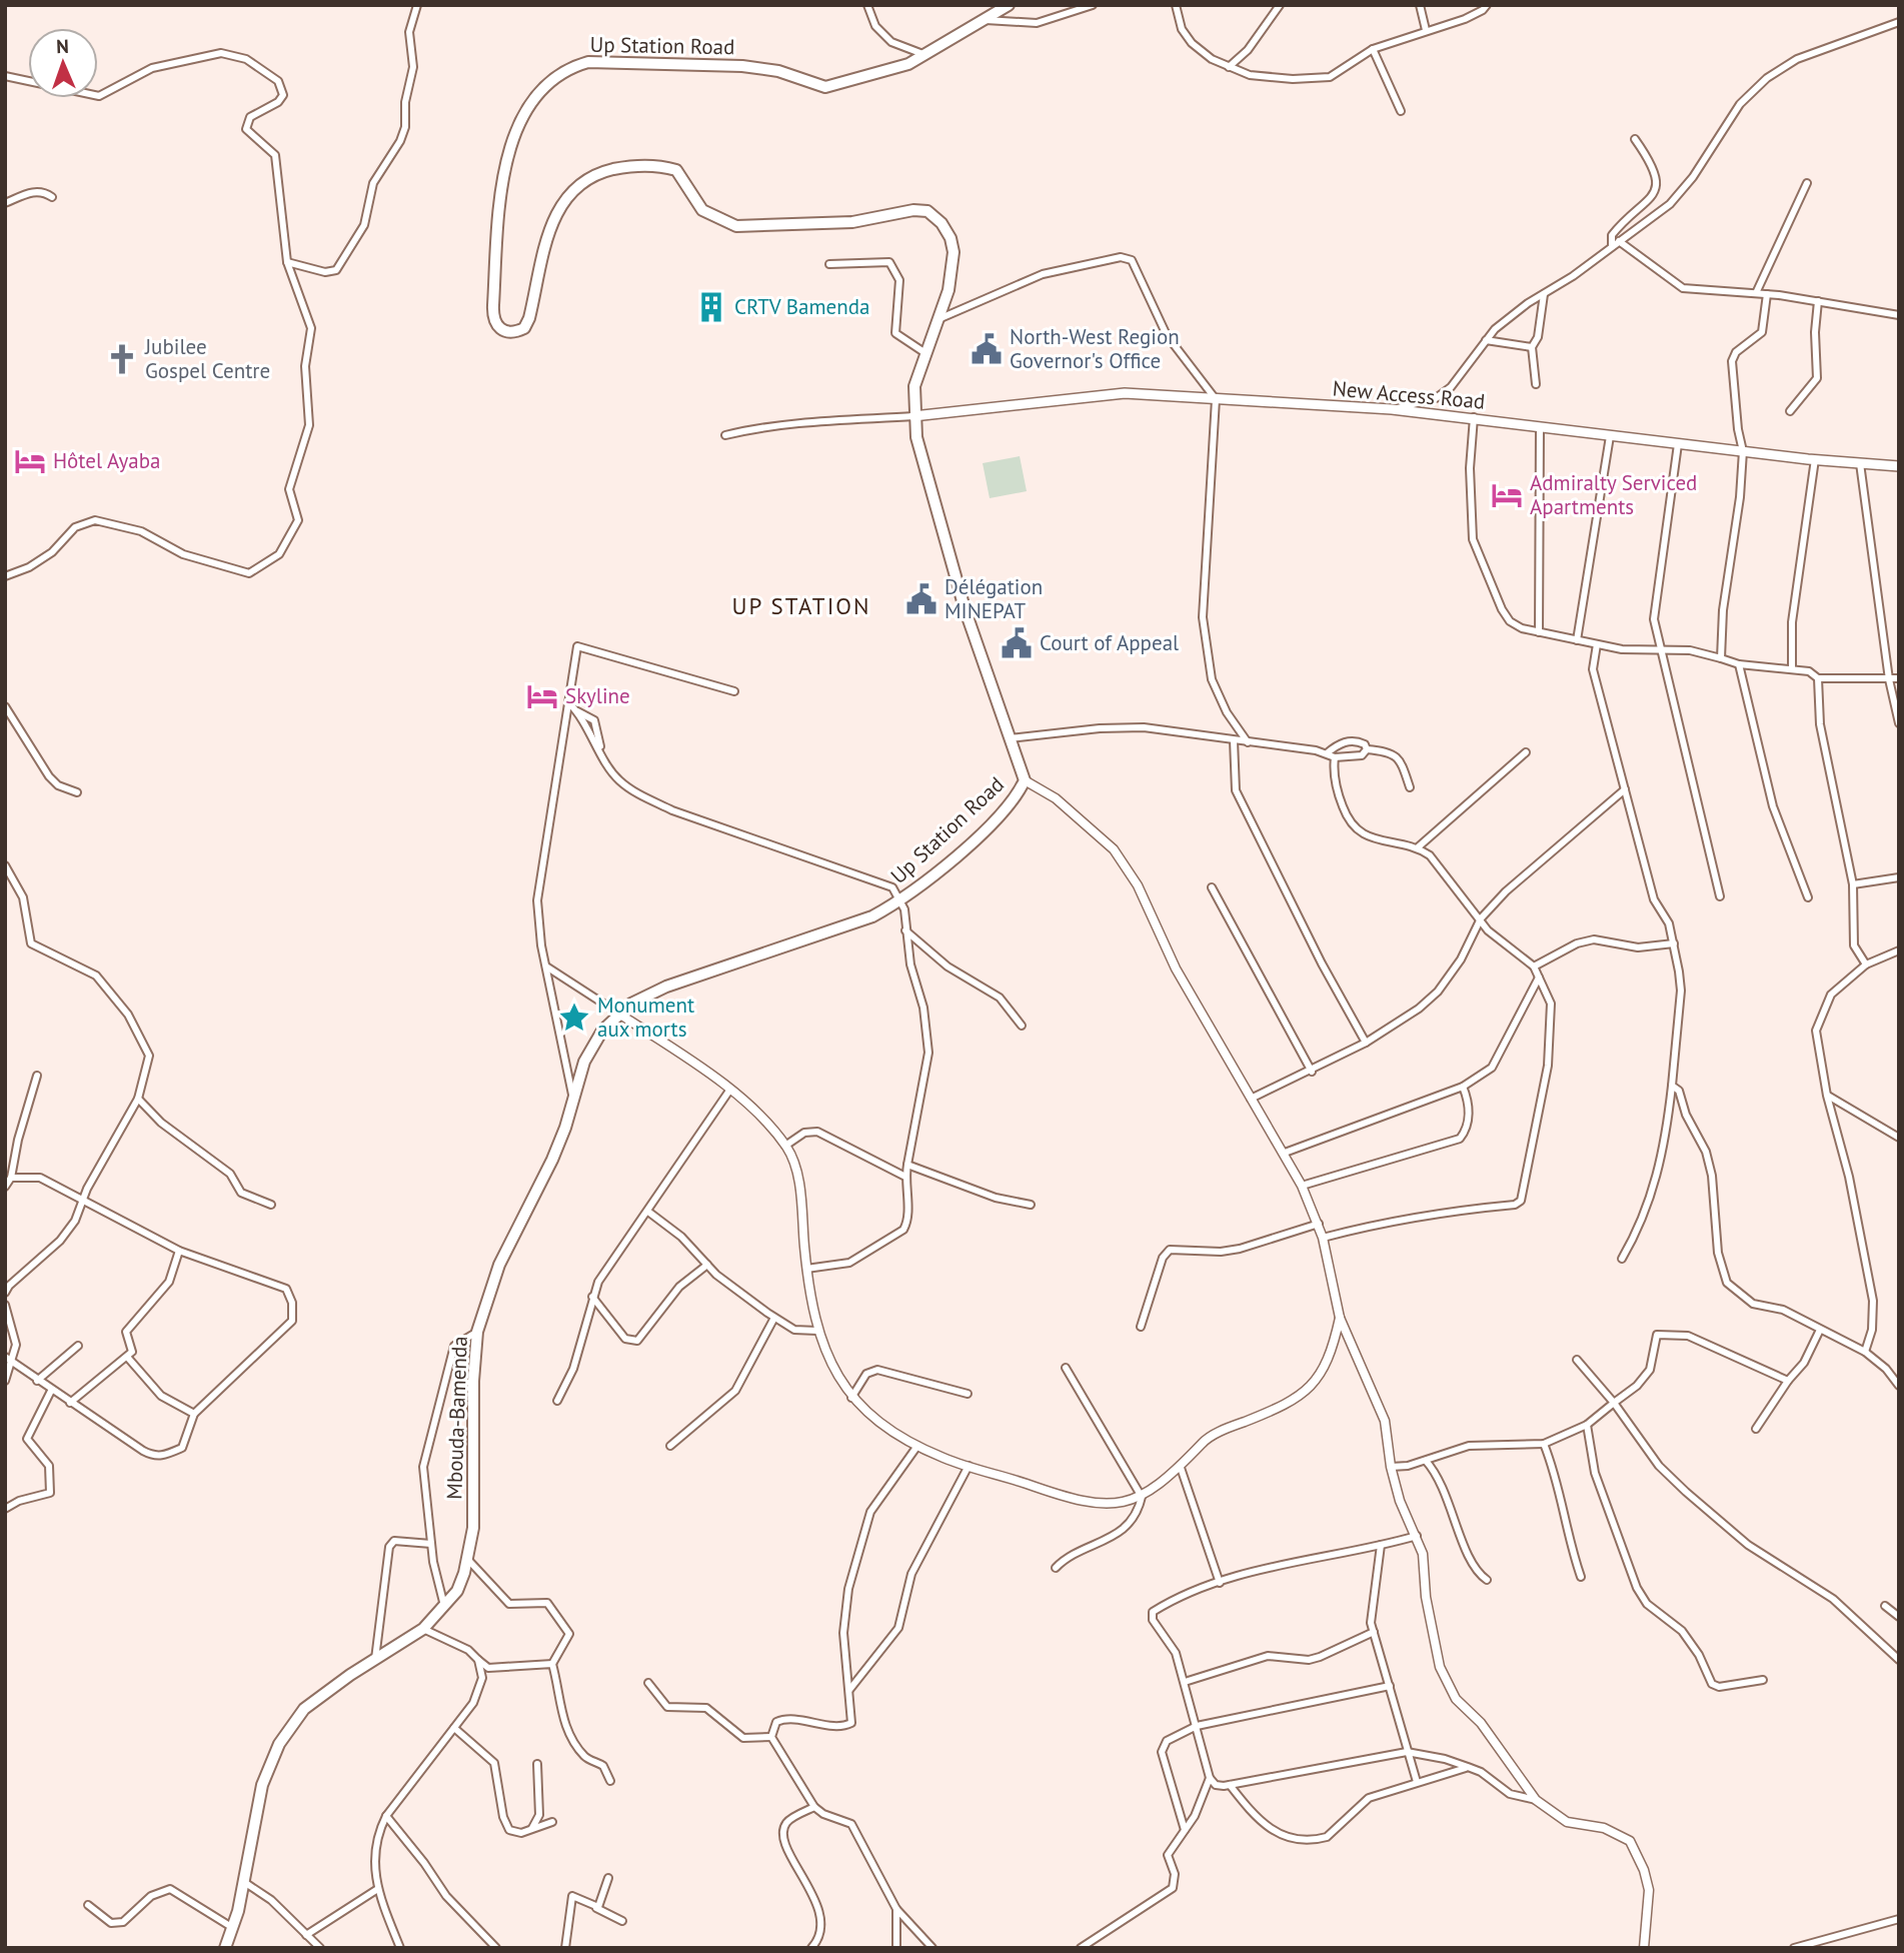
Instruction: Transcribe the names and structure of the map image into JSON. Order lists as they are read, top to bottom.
{
  "streets": {
    "highway": ["Up Station Road", "Mbouda-Bamenda"],
    "main road": ["New Access Road"]
  },
  "crossings": [
    ["Up Station Road", "New Access Road"],
    ["Up Station Road", "Mbouda-Bamenda"]
  ],
  "districts": ["UP STATION"],
  "places": {
    "building": ["CRTV Bamenda"],
    "public building": ["North-West Region Governor's Office", "Délégation MINEPAT", "Court of Appeal"],
    "church": ["Jubilee Gospel Centre"],
    "hotel": ["Hôtel Ayaba", "Admiralty Serviced Apartments", "Skyline"],
    "place": ["Monument aux morts"]
  },
  "north": "top"
}
